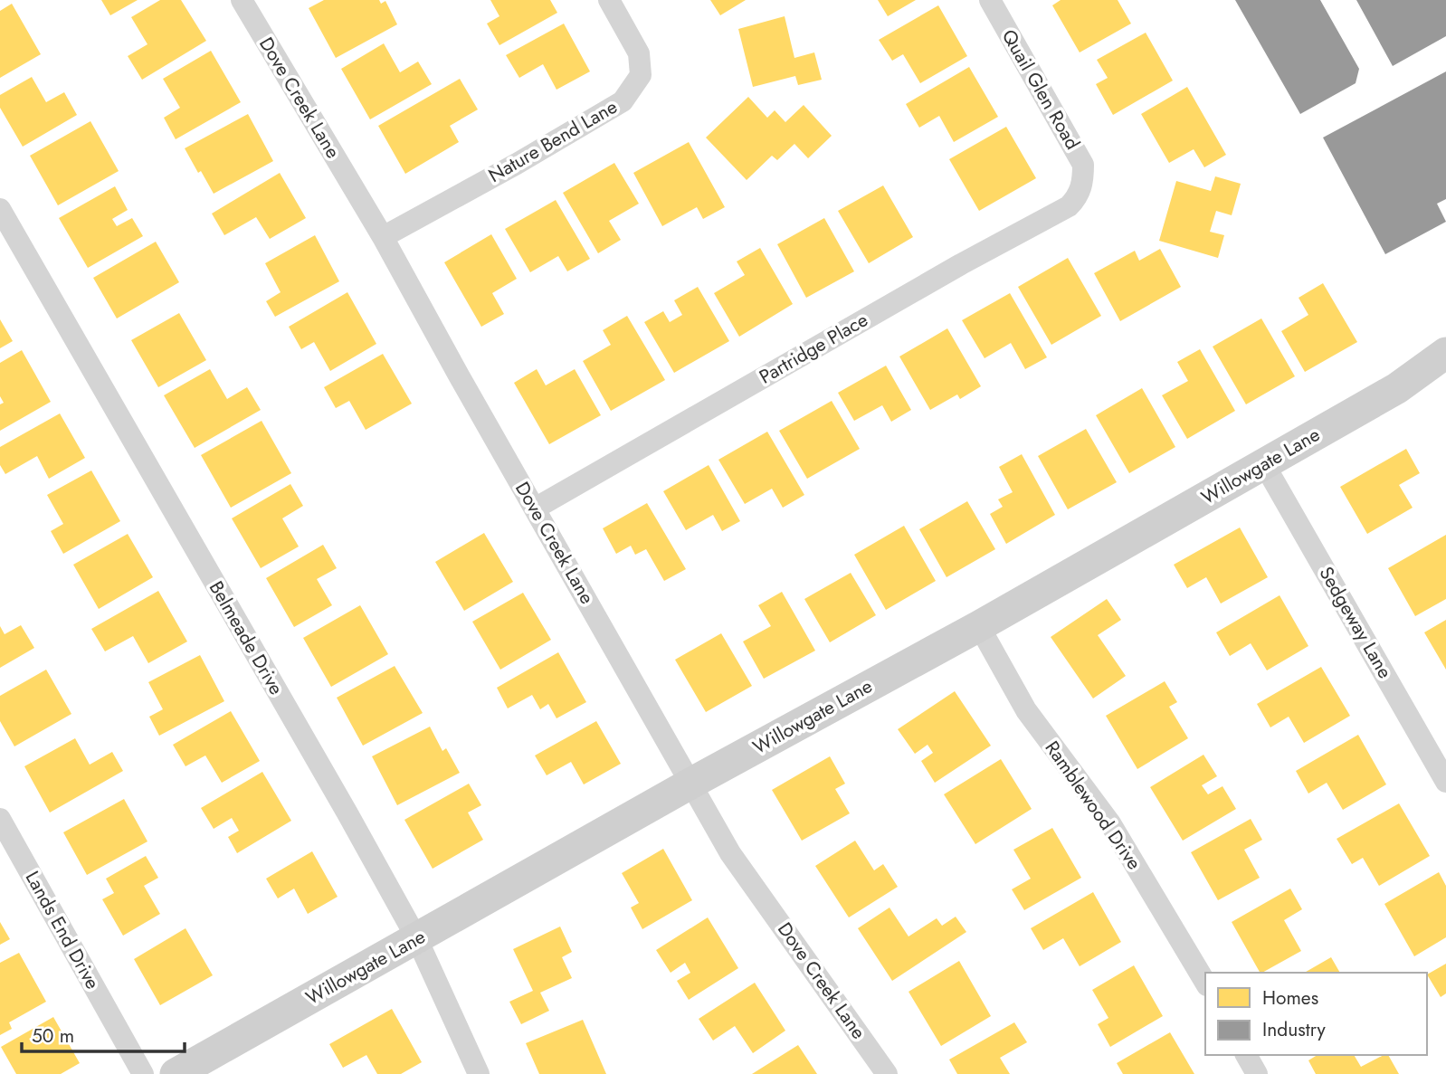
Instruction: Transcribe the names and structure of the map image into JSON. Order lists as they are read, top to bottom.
{
  "streets": {
    "street": [
      "Quail Glen Road",
      "Dove Creek Lane",
      "Nature Bend Lane",
      "Partridge Place",
      "Willowgate Lane",
      "Sedgeway Lane",
      "Belmeade Drive",
      "Ramblewood Drive",
      "Lands End Drive"
    ]
  },
  "crossings": [
    ["Quail Glen Road", "Partridge Place"],
    ["Dove Creek Lane", "Nature Bend Lane"],
    ["Dove Creek Lane", "Partridge Place"],
    ["Dove Creek Lane", "Willowgate Lane"],
    ["Willowgate Lane", "Sedgeway Lane"],
    ["Willowgate Lane", "Belmeade Drive"],
    ["Willowgate Lane", "Ramblewood Drive"]
  ],
  "legend": ["Homes", "Industry"],
  "scale_bar": "50 m"
}
